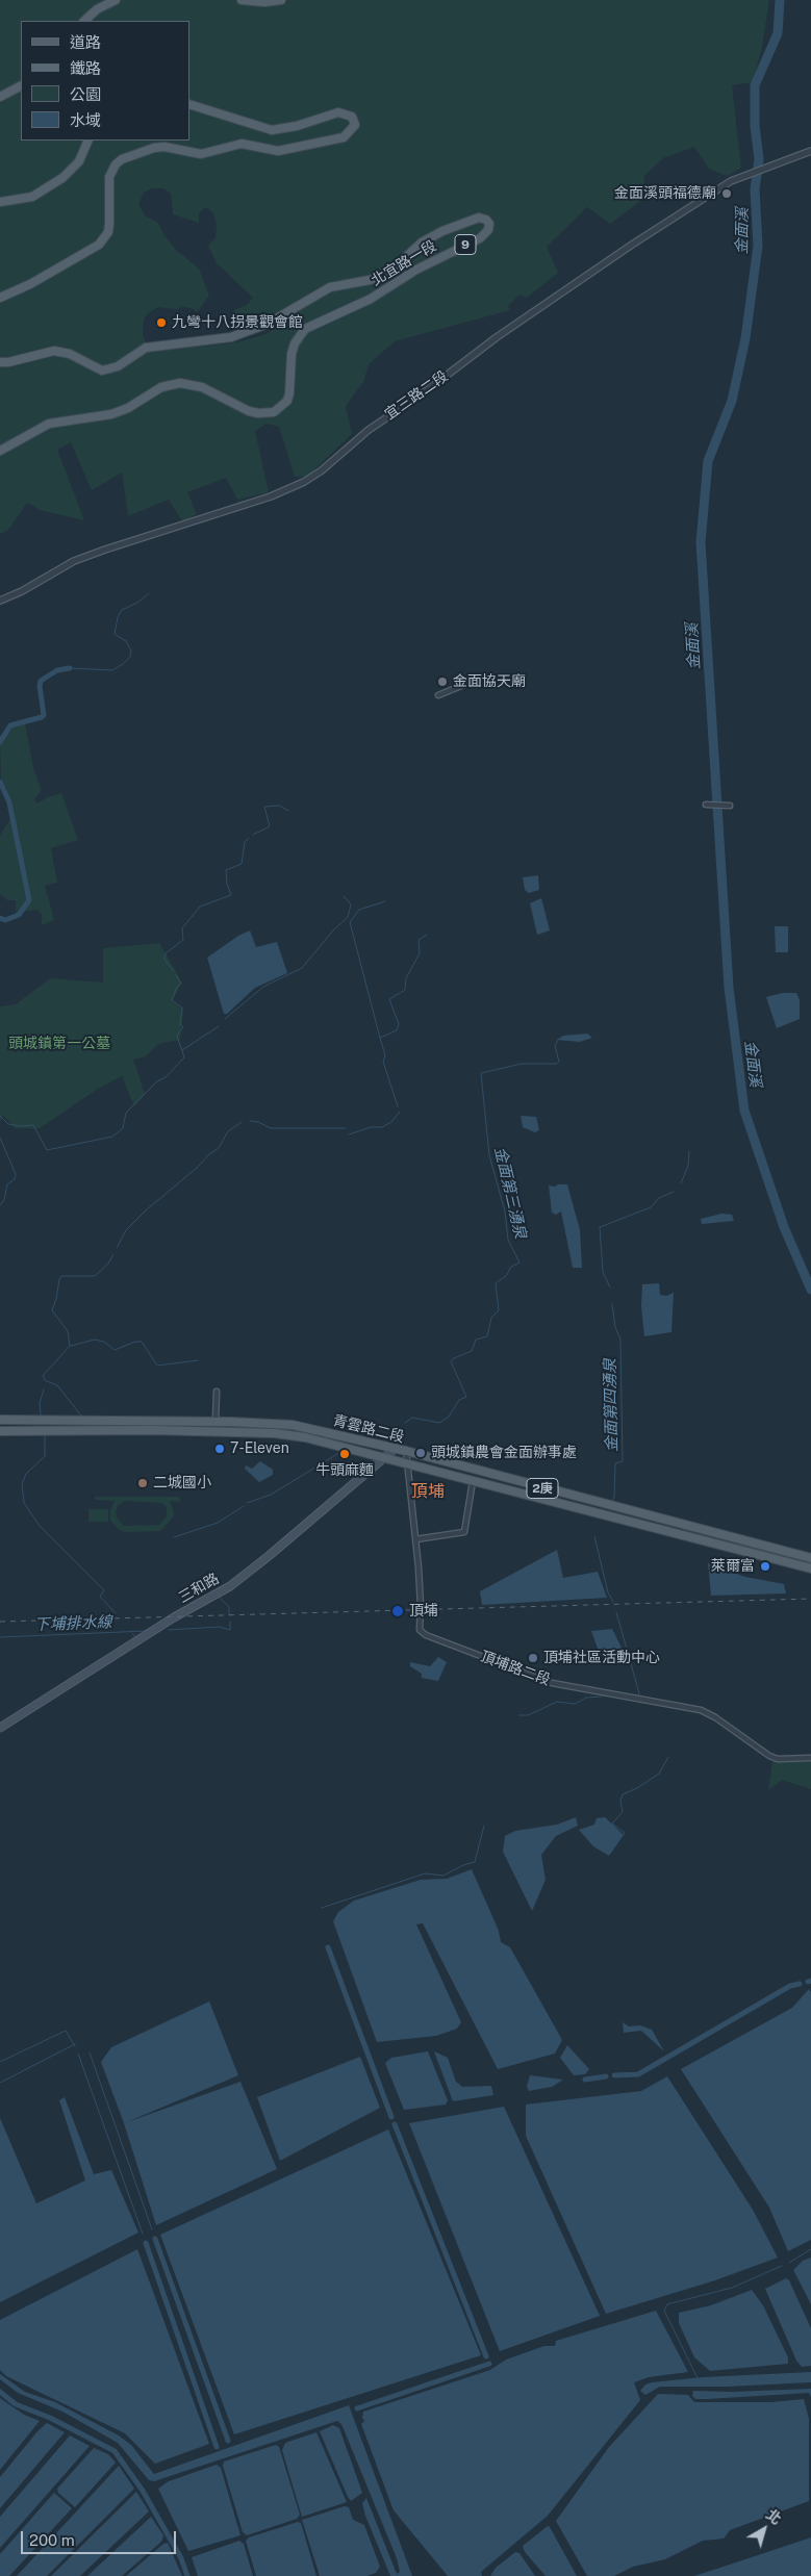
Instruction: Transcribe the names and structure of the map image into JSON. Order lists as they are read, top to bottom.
{
  "streets": {
    "main road": [
      "9",
      "北宜路一段",
      "青雲路二段",
      "2庚",
      "三和路"
    ],
    "street": ["宜三路二段", "頂埔路二段"]
  },
  "crossings": [
    ["青雲路二段", "三和路"],
    ["青雲路二段", "頂埔路二段"]
  ],
  "districts": ["頂埔"],
  "water": [
    "金面溪",
    "金面第三湧泉",
    "金面第四湧泉",
    "下埔排水線"
  ],
  "parks": ["頭城鎮第一公墓"],
  "places": [
    "金面溪頭福德廟",
    "九彎十八拐景觀會館",
    "金面協天廟",
    "7-Eleven",
    "頭城鎮農會金面辦事處",
    "牛頭麻麵",
    "二城國小",
    "萊爾富",
    "頂埔",
    "頂埔社區活動中心"
  ],
  "legend": [
    "道路",
    "鐵路",
    "公園",
    "水域"
  ],
  "scale_bar": "200 m",
  "north": "top right"
}
